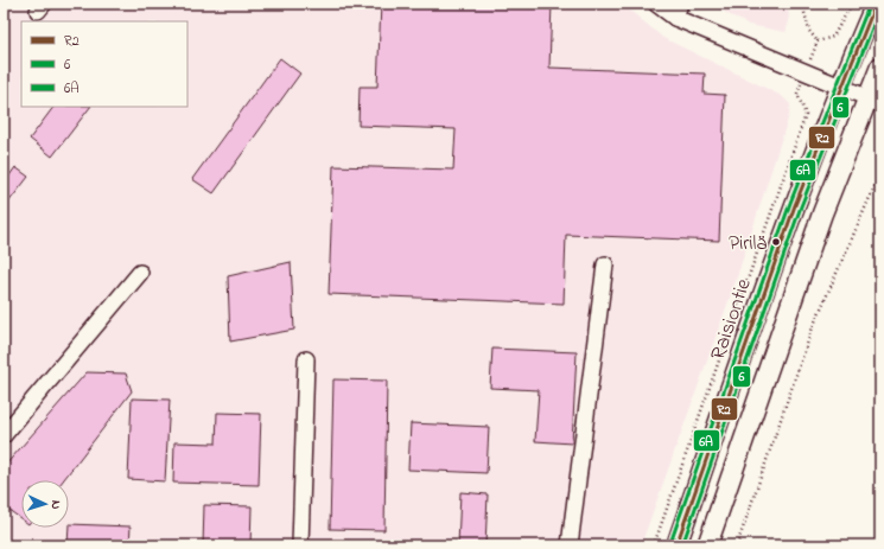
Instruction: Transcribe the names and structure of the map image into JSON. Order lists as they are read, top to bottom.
{
  "streets": {
    "main road": ["Raisiontie"]
  },
  "places": ["Pirilä"],
  "lines": ["transit line R2", "transit line 6A", "transit line 6"],
  "legend": ["R2", "6", "6A"],
  "north": "right"
}
